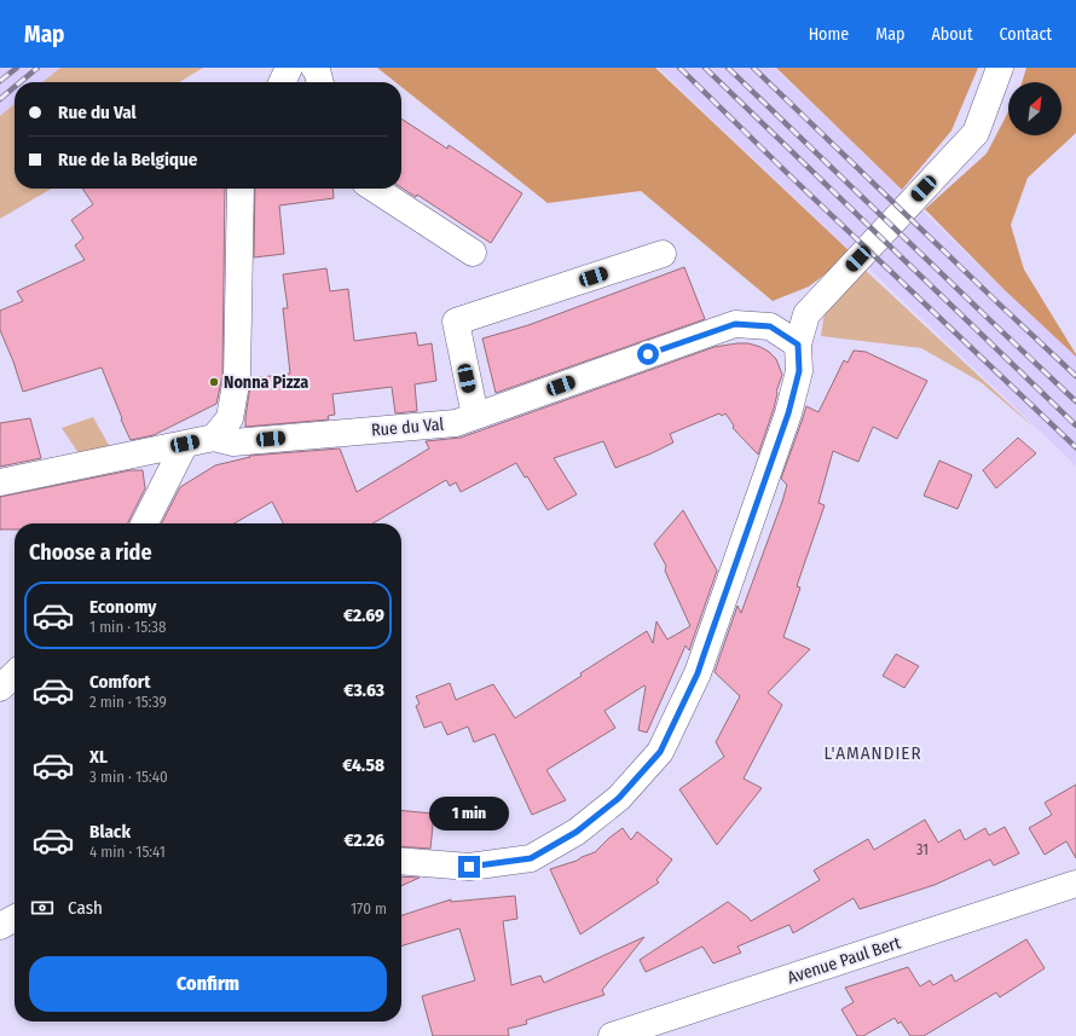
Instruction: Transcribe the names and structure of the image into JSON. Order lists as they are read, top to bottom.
{
  "streets": {
    "street": ["Rue du Val", "Avenue Paul Bert"]
  },
  "districts": ["L'AMANDIER"],
  "places": ["Nonna Pizza"],
  "house_numbers": ["31"],
  "north": "top right",
  "page": {
    "header": "Map",
    "nav": [
      "Home",
      "Map",
      "About",
      "Contact"
    ],
    "banner": ["Rue du Val", "Rue de la Belgique"],
    "heading": "Choose a ride",
    "list": [
      {
        "name": "Economy",
        "note": "1 min · 15:38",
        "value": "€2.69"
      },
      {
        "name": "Comfort",
        "note": "2 min · 15:39",
        "value": "€3.63"
      },
      {
        "name": "XL",
        "note": "3 min · 15:40",
        "value": "€4.58"
      },
      {
        "name": "Black",
        "note": "4 min · 15:41",
        "value": "€2.26"
      }
    ],
    "bubble": "1 min",
    "pay": ["Cash", "170 m"],
    "buttons": "Confirm"
  }
}
